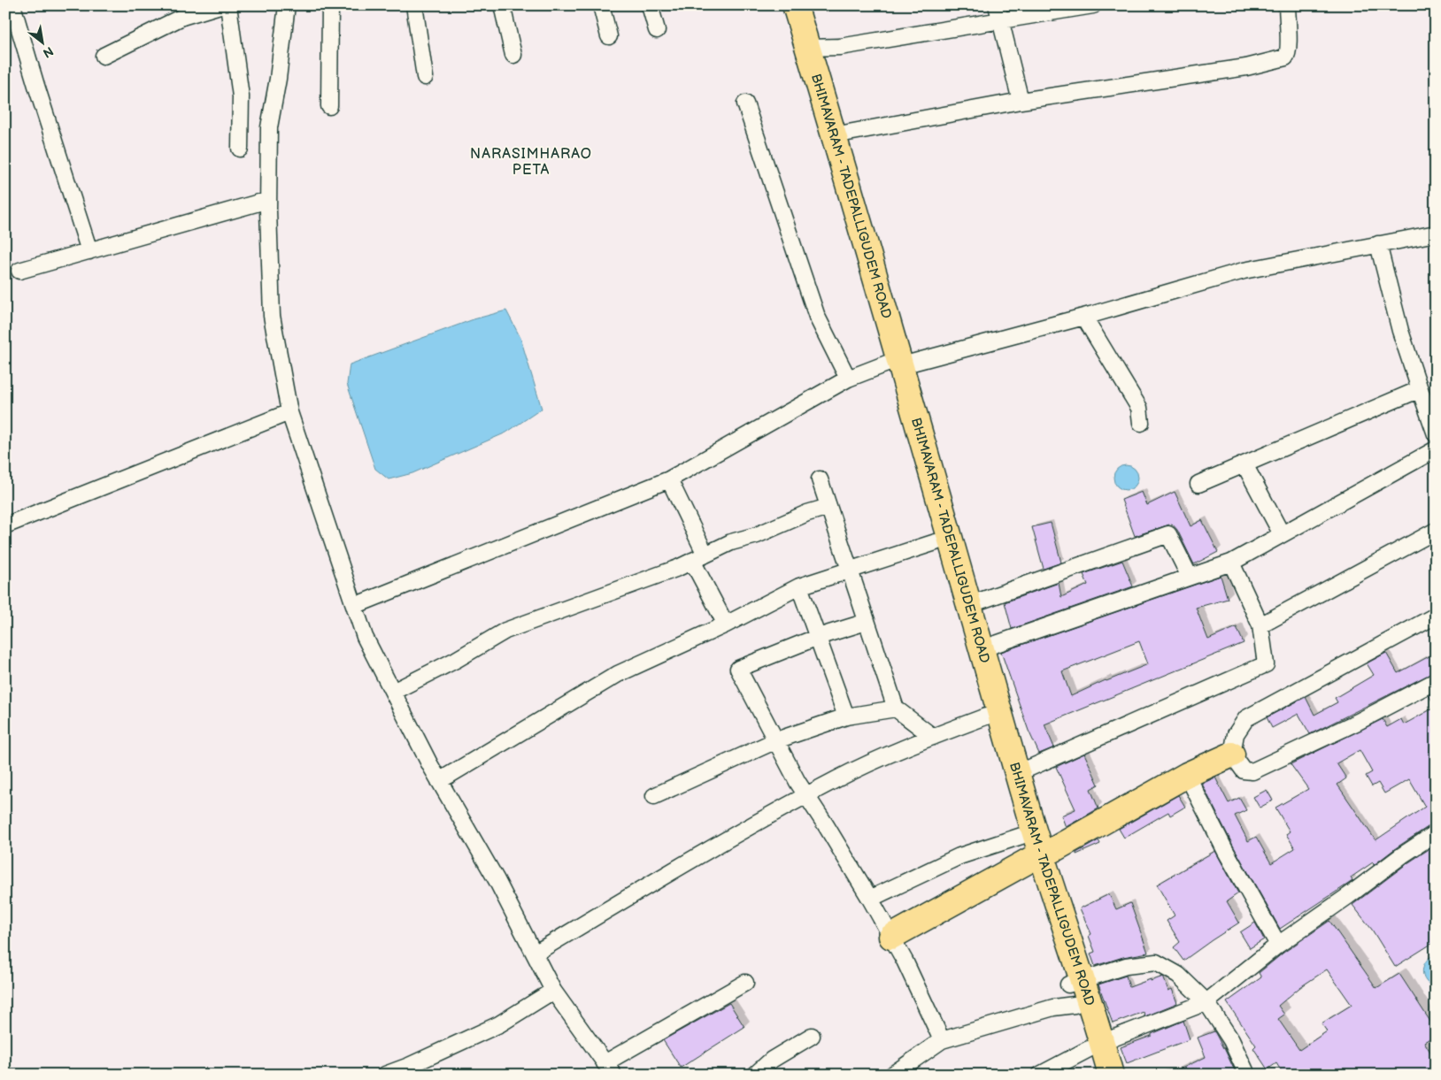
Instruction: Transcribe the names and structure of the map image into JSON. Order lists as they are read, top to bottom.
{
  "streets": {
    "main road": ["BHIMAVARAM - TADEPALLIGUDEM ROAD"]
  },
  "districts": ["NARASIMHARAO PETA"],
  "north": "bottom right"
}
